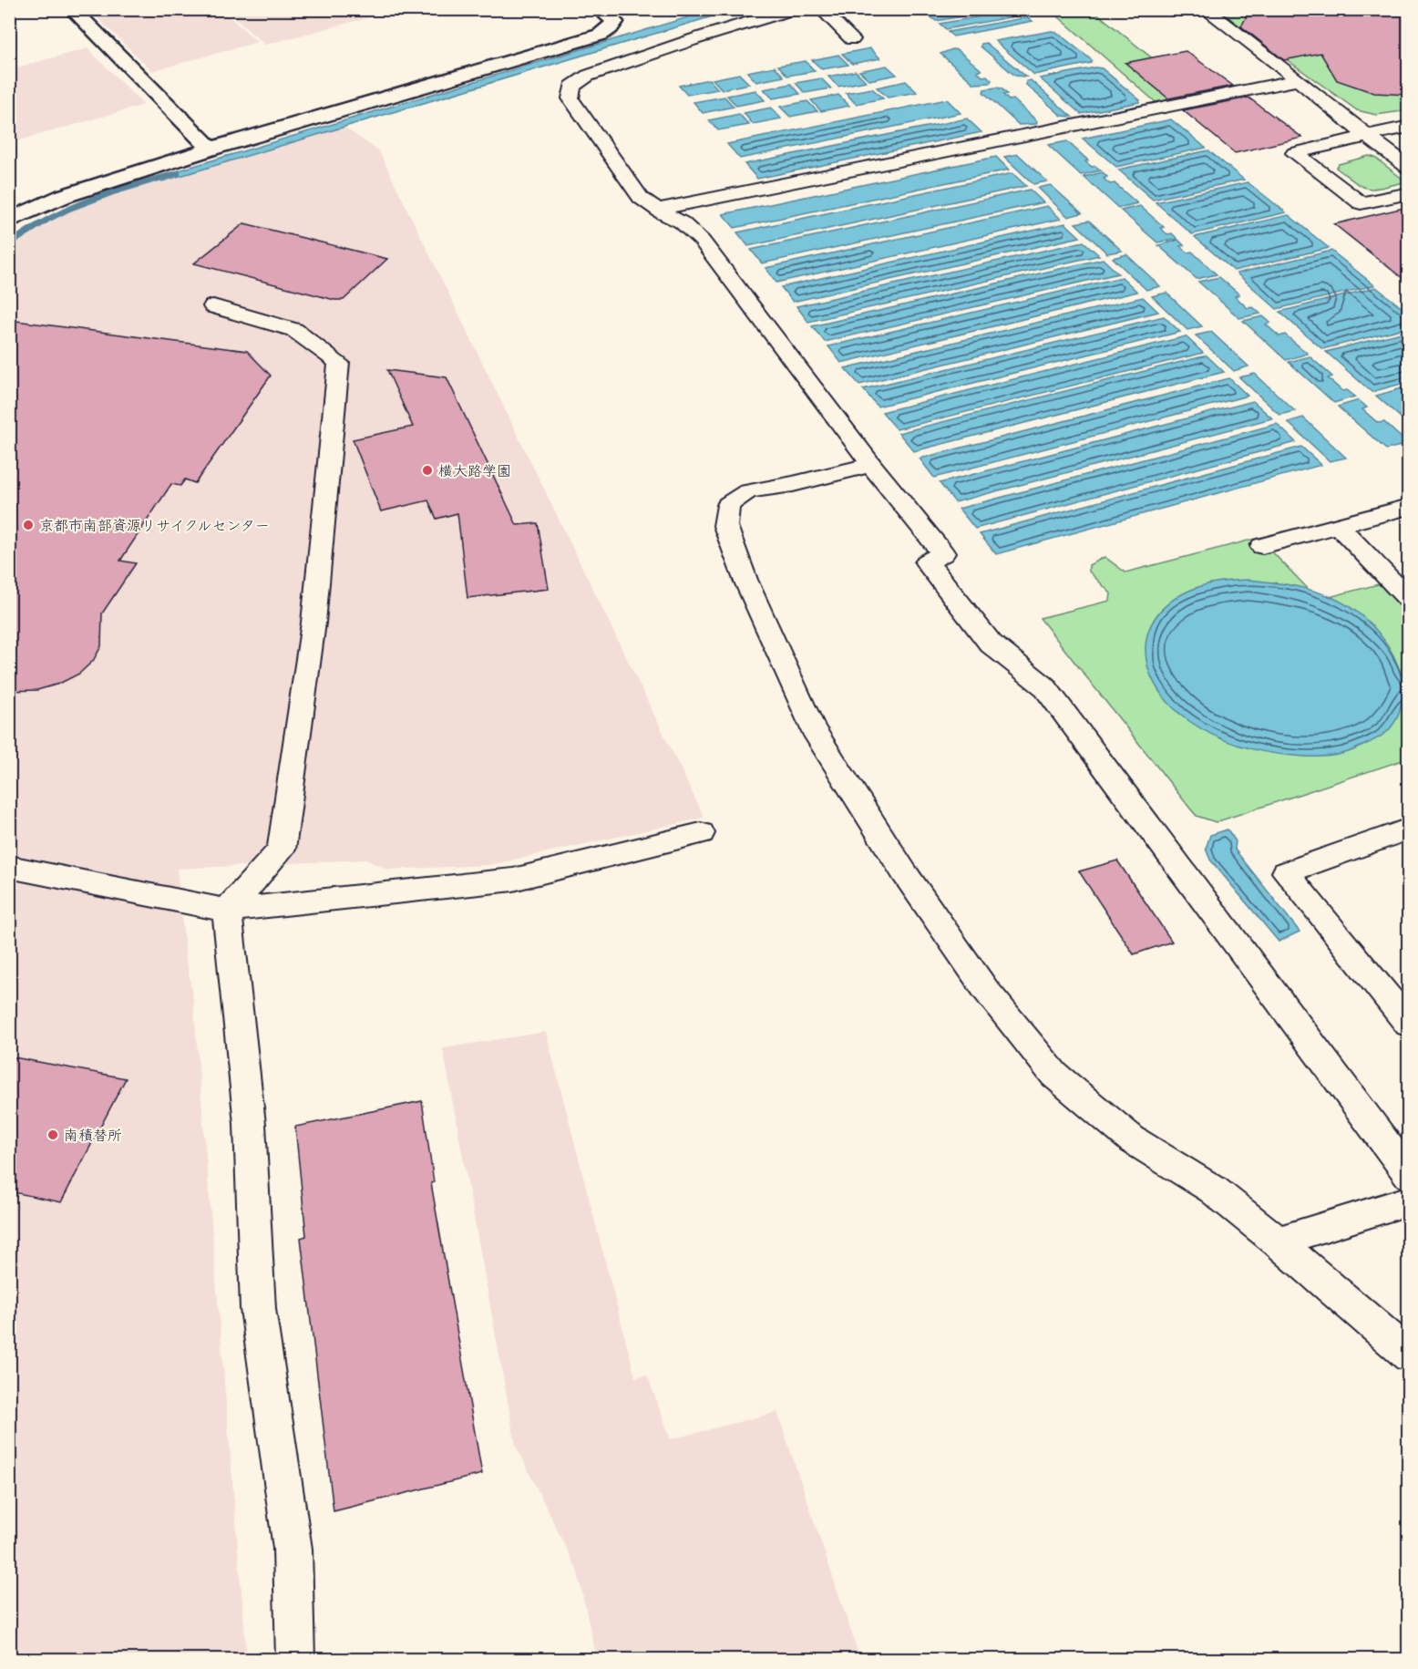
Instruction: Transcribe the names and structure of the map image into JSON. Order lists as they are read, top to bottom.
{
  "places": ["横大路学園", "京都市南部資源リサイクルセンター", "南積替所"]
}
